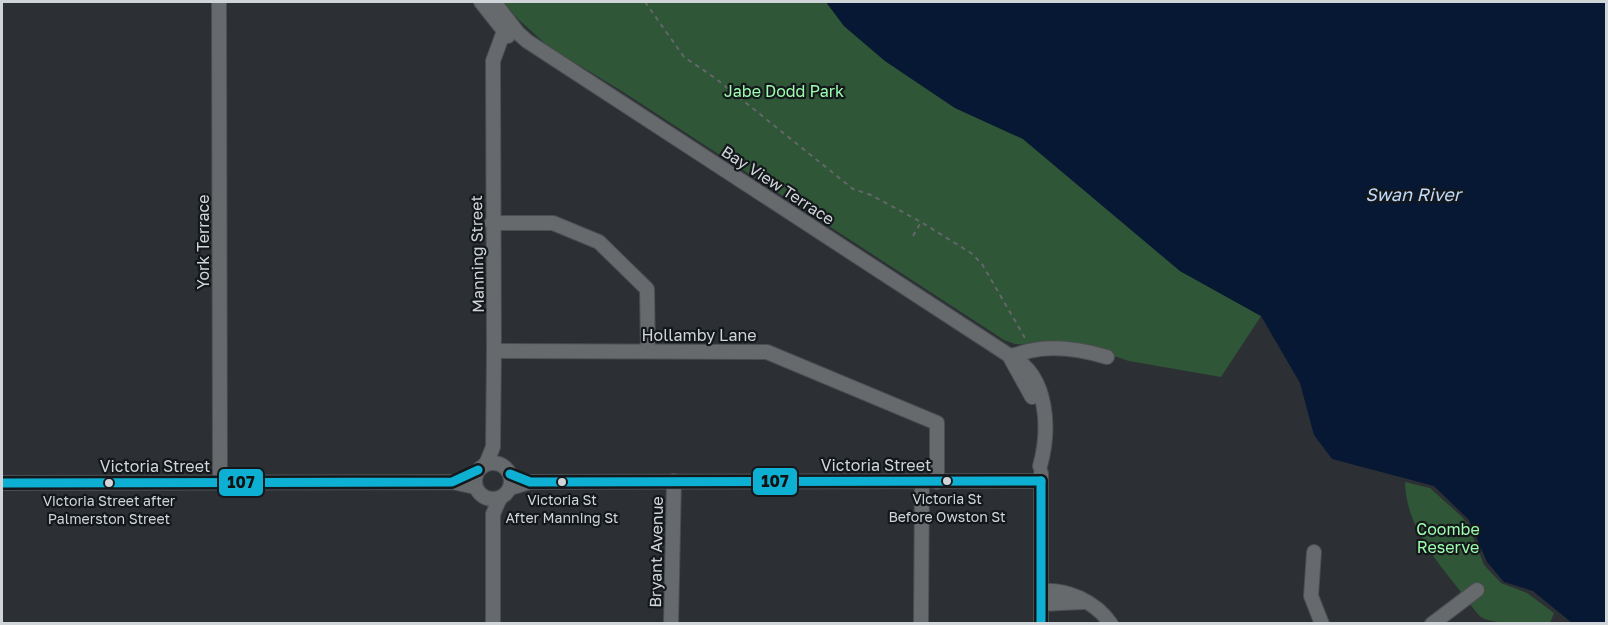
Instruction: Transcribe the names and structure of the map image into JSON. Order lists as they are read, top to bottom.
{
  "streets": {
    "street": [
      "Bay View Terrace",
      "York Terrace",
      "Manning Street",
      "Hollamby Lane",
      "Victoria Street",
      "Bryant Avenue"
    ]
  },
  "crossings": [
    ["Bay View Terrace", "Manning Street"],
    ["Bay View Terrace", "Victoria Street"],
    ["York Terrace", "Victoria Street"],
    ["Manning Street", "Hollamby Lane"],
    ["Manning Street", "Victoria Street"],
    ["Hollamby Lane", "Victoria Street"],
    ["Victoria Street", "Bryant Avenue"]
  ],
  "water": ["Swan River"],
  "parks": ["Jabe Dodd Park", "Coombe Reserve"],
  "places": ["Victoria St Before Owston St", "Victoria St After Manning St", "Victoria Street after Palmerston Street"],
  "lines": ["transit line 107"]
}
